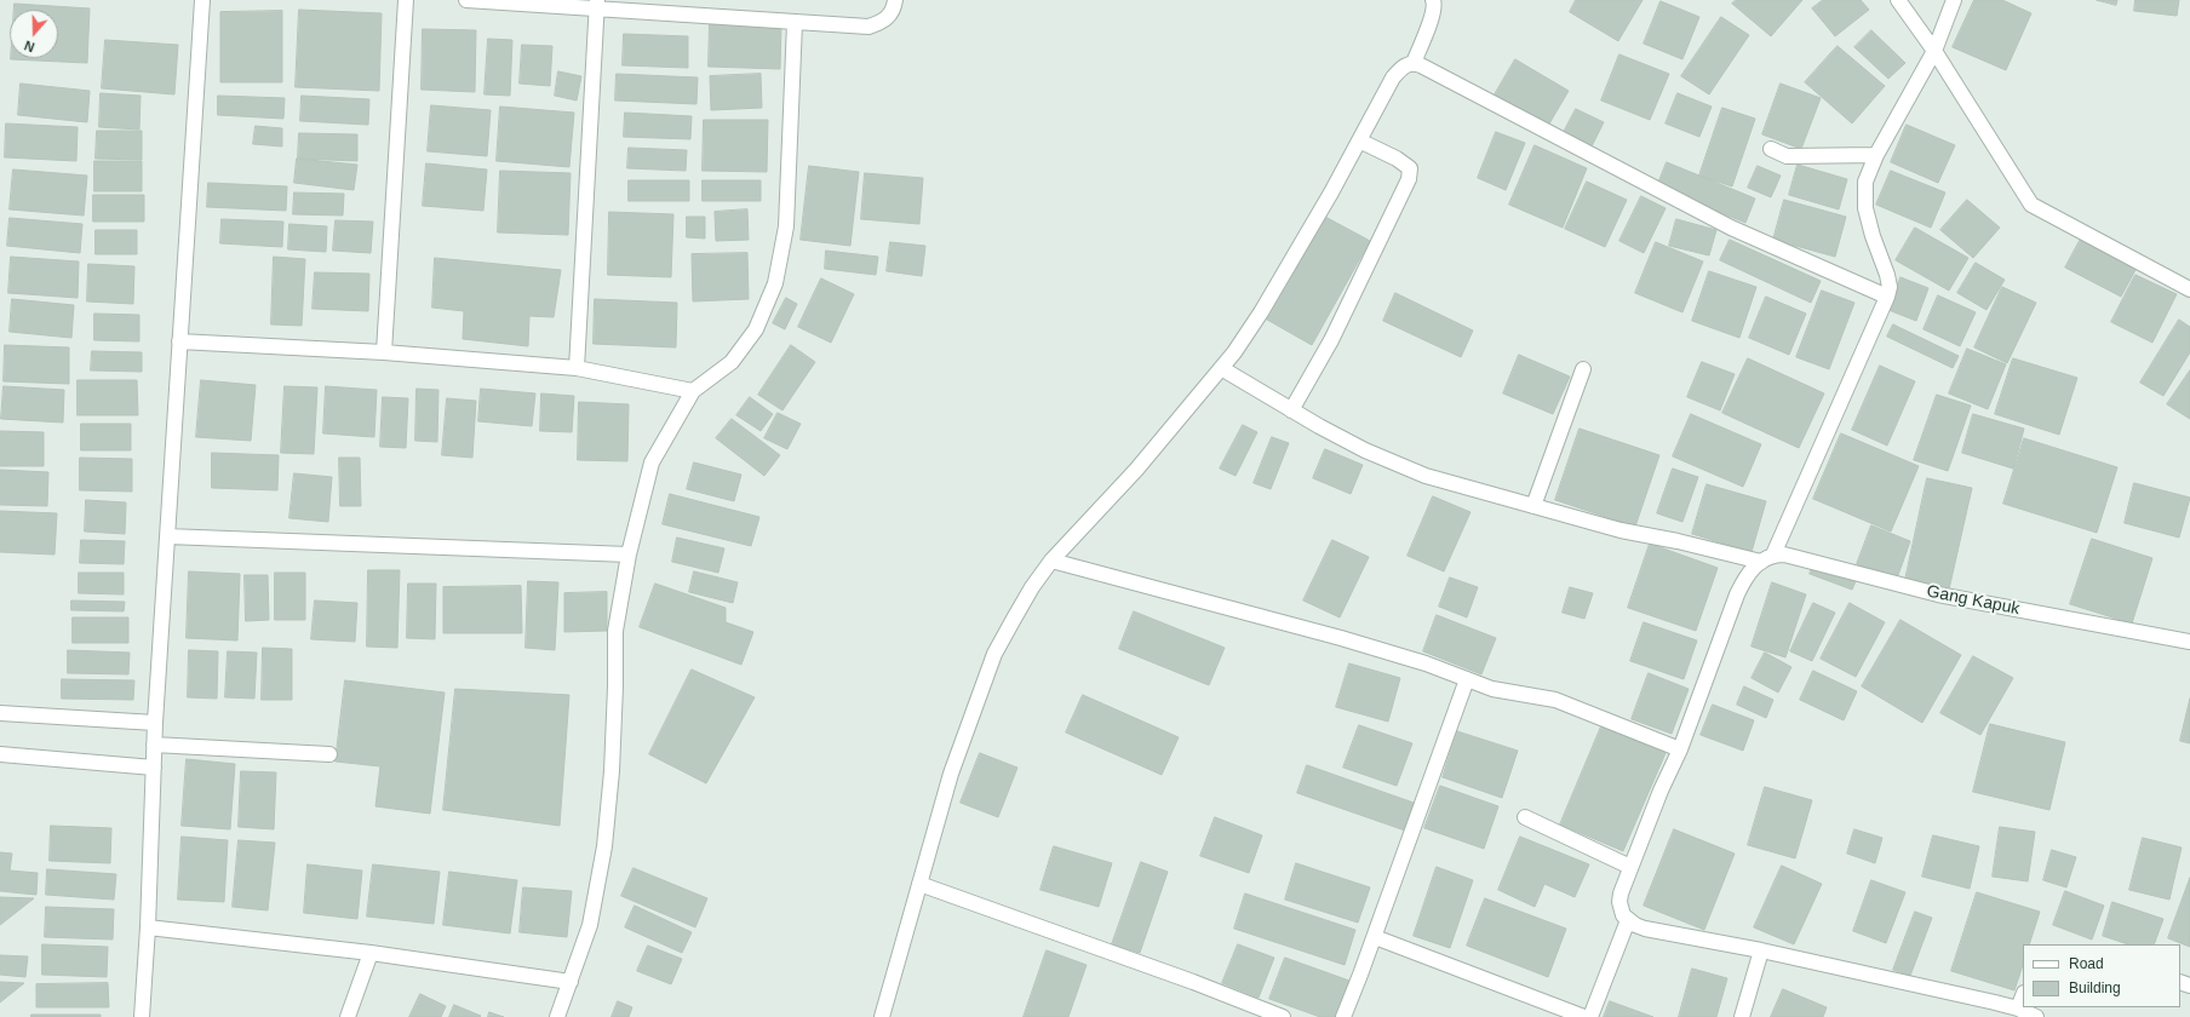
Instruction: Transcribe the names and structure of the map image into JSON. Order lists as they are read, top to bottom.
{
  "streets": {
    "street": ["Gang Kapuk"]
  },
  "legend": ["Road", "Building"],
  "north": "bottom"
}
